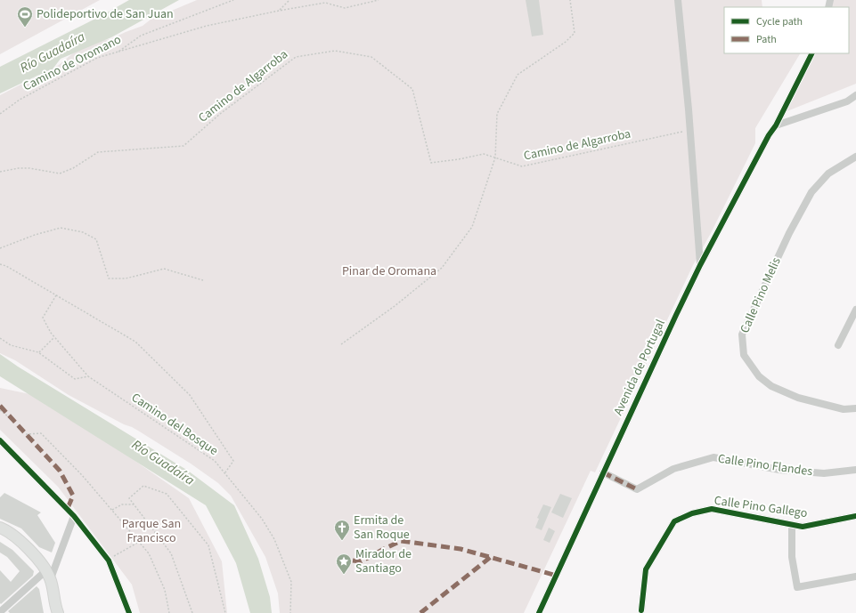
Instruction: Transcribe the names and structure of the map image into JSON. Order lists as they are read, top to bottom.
{
  "streets": {
    "street": [
      "Calle Pino Melis",
      "Avenida de Portugal",
      "Calle Pino Flandes",
      "Calle Pino Gallego"
    ],
    "path": ["Camino de Oromano", "Camino de Algarroba", "Camino del Bosque"]
  },
  "crossings": [
    ["Avenida de Portugal", "Calle Pino Flandes"]
  ],
  "water": ["Río Guadaíra"],
  "parks": ["Pinar de Oromana", "Parque San Francisco"],
  "places": {
    "sports": ["Polideportivo de San Juan"],
    "church": ["Ermita de San Roque"],
    "place": ["Mirador de Santiago"]
  },
  "legend": ["Cycle path", "Path"]
}
